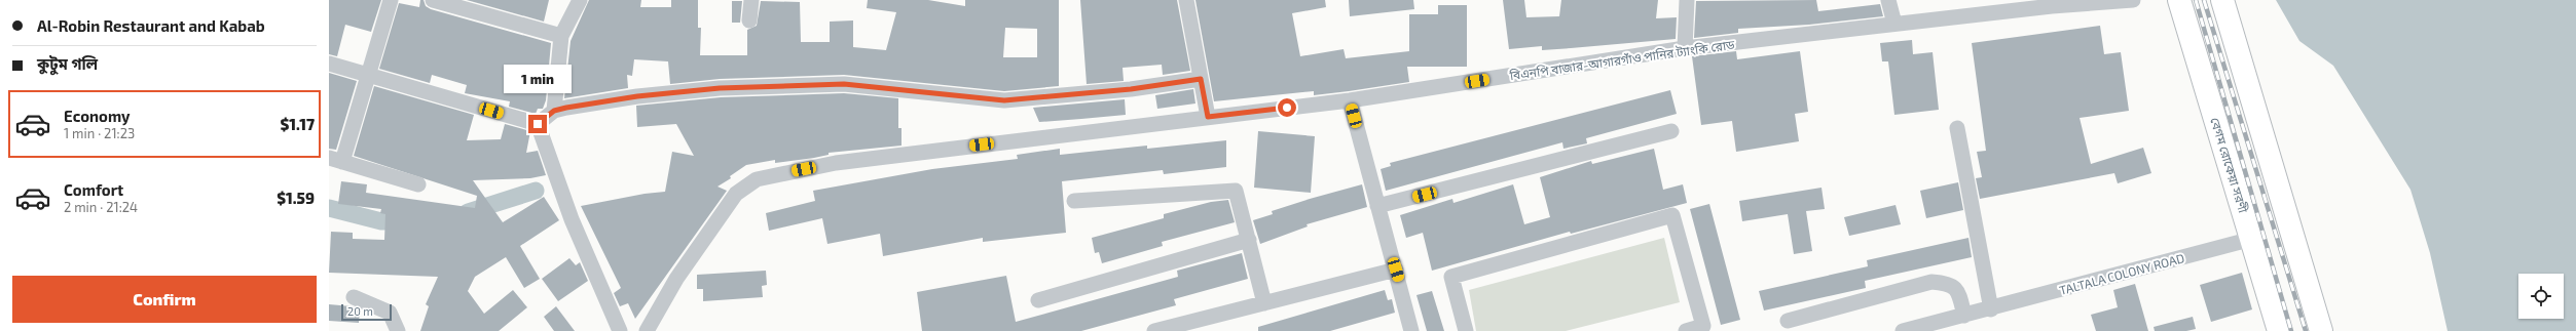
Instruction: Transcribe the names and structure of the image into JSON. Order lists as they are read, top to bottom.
{
  "streets": {
    "main road": ["বেগম রোকেয়া সরণী"],
    "street": ["বিএনপি বাজার-আগারগাঁও পানির ট্যাংকি রোড", "TALTALA COLONY ROAD"]
  },
  "crossings": [
    ["বেগম রোকেয়া সরণী", "TALTALA COLONY ROAD"]
  ],
  "scale_bar": "20 m",
  "page": {
    "banner": ["Al-Robin Restaurant and Kabab", "কুটুম গলি"],
    "bubble": "1 min",
    "list": [
      {
        "name": "Economy",
        "note": "1 min · 21:23",
        "value": "$1.17"
      },
      {
        "name": "Comfort",
        "note": "2 min · 21:24",
        "value": "$1.59"
      }
    ],
    "buttons": "Confirm",
    "scale": "20 m"
  }
}
